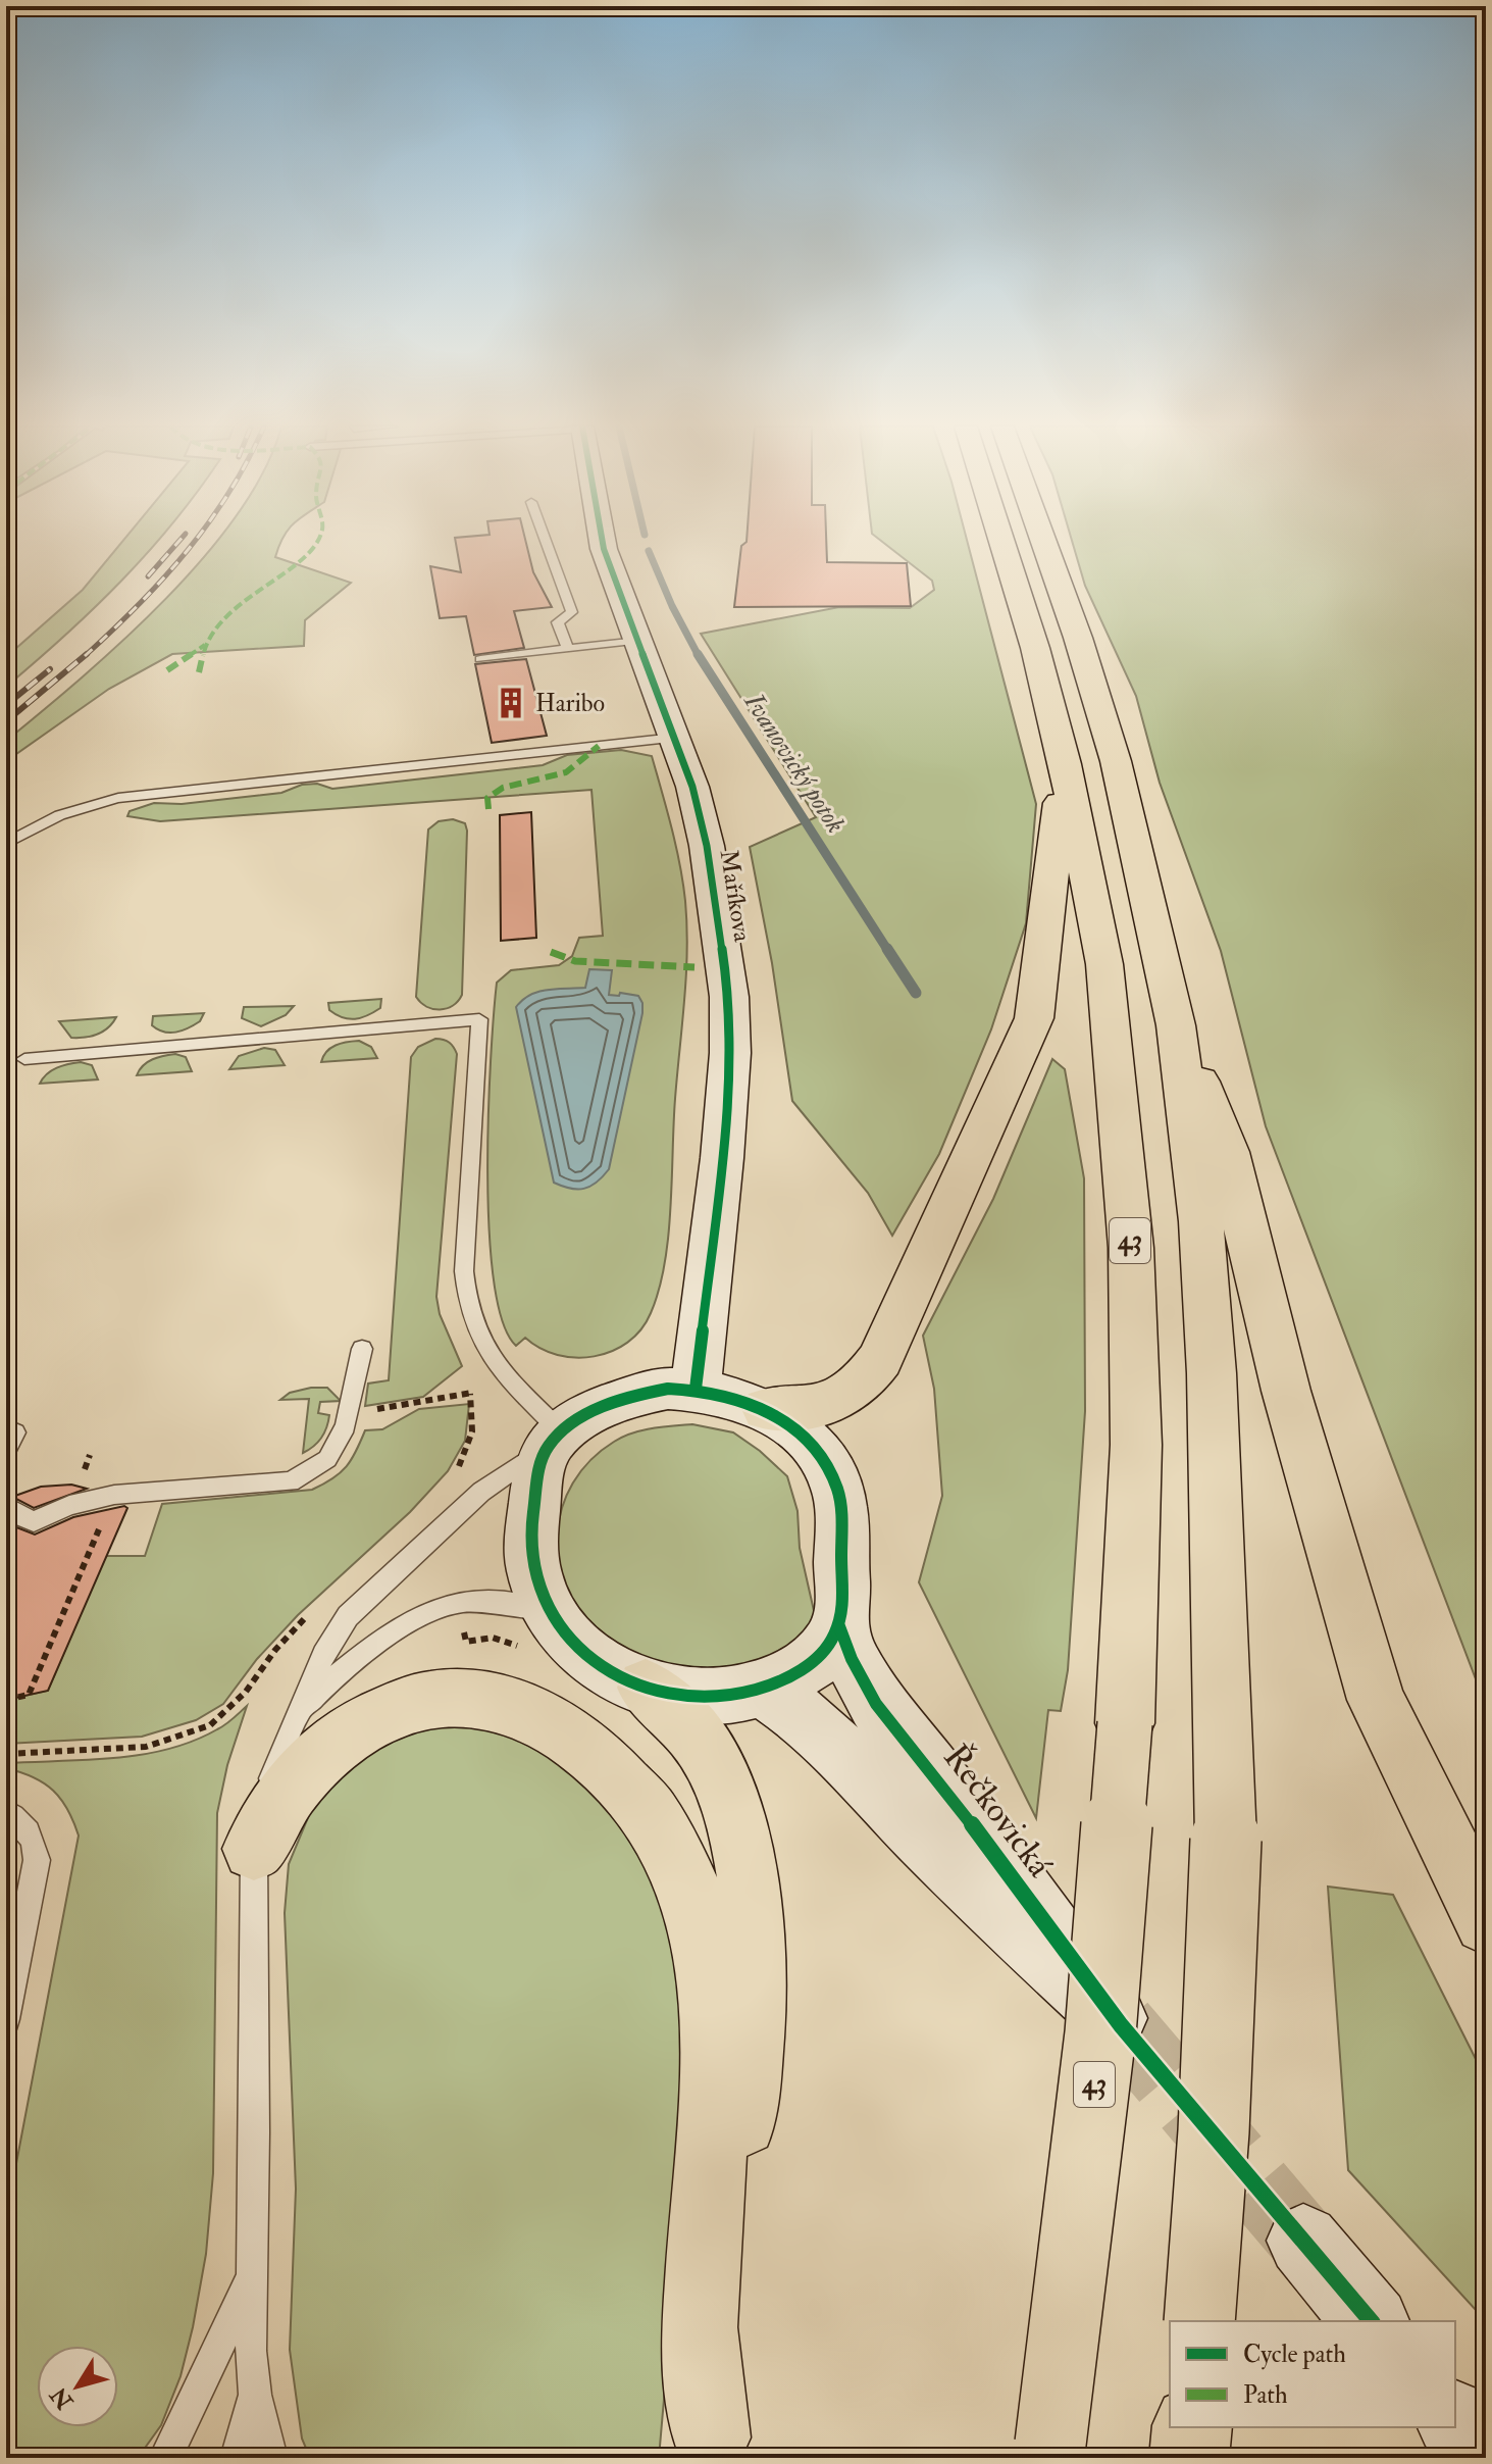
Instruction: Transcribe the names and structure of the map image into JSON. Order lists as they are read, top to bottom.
{
  "streets": {
    "highway": ["43"],
    "street": ["Maříkova", "Řečkovická"]
  },
  "water": ["Ivanovický potok"],
  "places": {
    "building": ["Haribo"]
  },
  "legend": ["Cycle path", "Path"],
  "north": "bottom left"
}
